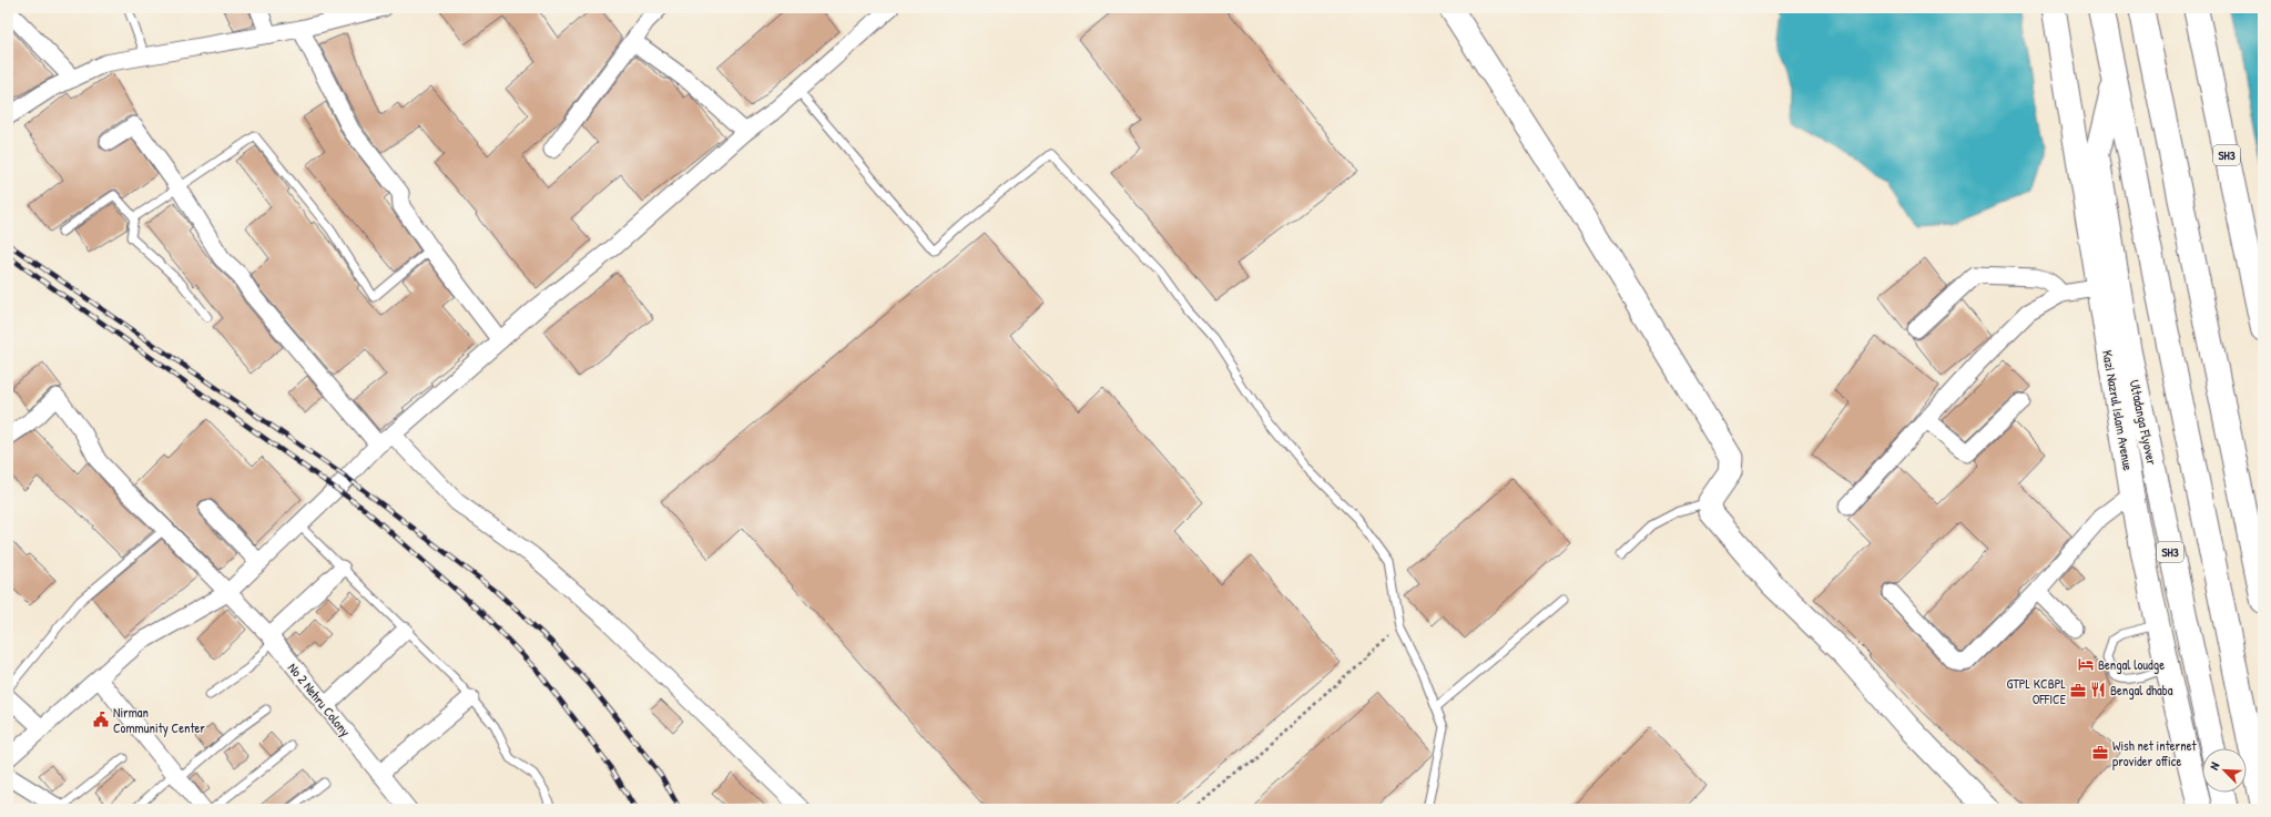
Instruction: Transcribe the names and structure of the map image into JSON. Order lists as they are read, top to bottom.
{
  "streets": {
    "main road": ["SH3", "Ultadanga Flyover"],
    "street": ["Kazi Nazrul Islam Avenue", "No 2 Nehru Colony"]
  },
  "crossings": [
    ["SH3", "Ultadanga Flyover"]
  ],
  "places": {
    "hotel": ["Bengal loudge"],
    "restaurant": ["Bengal dhaba"],
    "office": ["GTPL KCBPL OFFICE", "Wish net internet provider office"],
    "public building": ["Nirman Community Center"]
  },
  "north": "top left"
}
